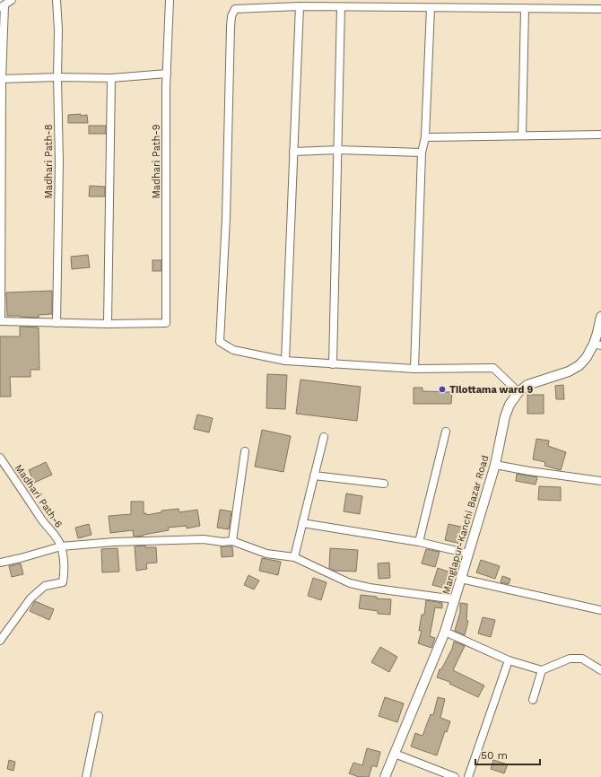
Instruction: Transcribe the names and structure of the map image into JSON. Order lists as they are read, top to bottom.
{
  "streets": {
    "street": [
      "Madhari Path-8",
      "Madhari Path-9",
      "Madhari Path-6",
      "Manglapur-Kanchi Bazar Road"
    ]
  },
  "places": ["Tilottama ward 9"],
  "scale_bar": "50 m"
}
